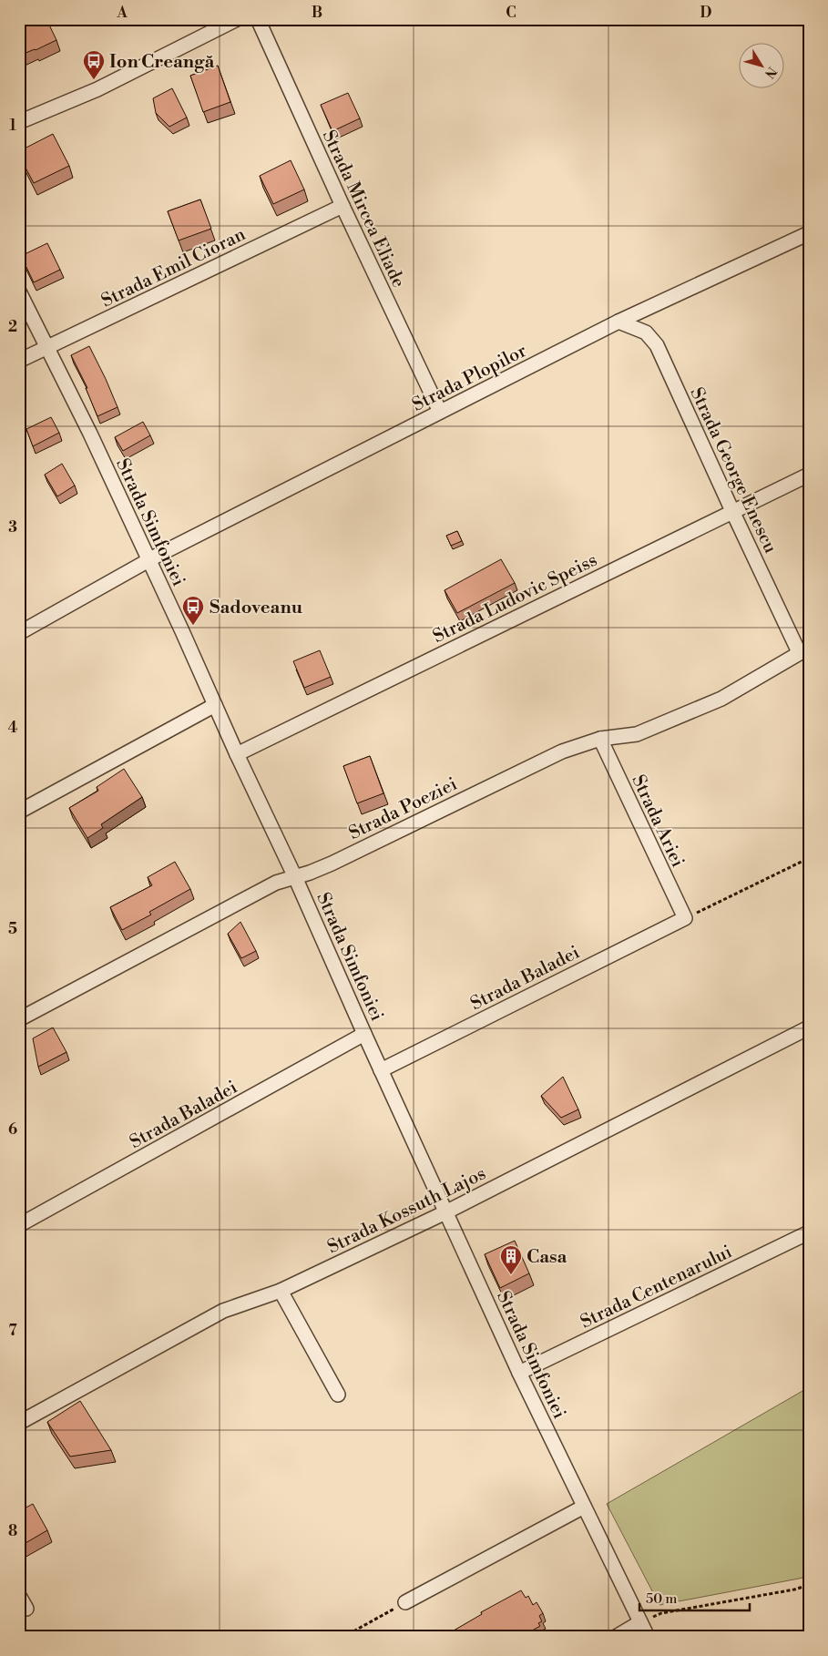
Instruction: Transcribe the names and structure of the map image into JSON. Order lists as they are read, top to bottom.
{
  "streets": {
    "street": [
      "Strada Mircea Eliade",
      "Strada Emil Cioran",
      "Strada Plopilor",
      "Strada George Enescu",
      "Strada Simfoniei",
      "Strada Ludovic Speiss",
      "Strada Poeziei",
      "Strada Ariei",
      "Strada Baladei",
      "Strada Kossuth Lajos",
      "Strada Centenarului"
    ]
  },
  "crossings": [
    ["Strada Mircea Eliade", "Strada Emil Cioran"],
    ["Strada Mircea Eliade", "Strada Plopilor"],
    ["Strada Emil Cioran", "Strada Simfoniei"],
    ["Strada Plopilor", "Strada George Enescu"],
    ["Strada Plopilor", "Strada Simfoniei"],
    ["Strada George Enescu", "Strada Ludovic Speiss"],
    ["Strada George Enescu", "Strada Poeziei"],
    ["Strada Simfoniei", "Strada Ludovic Speiss"],
    ["Strada Simfoniei", "Strada Poeziei"],
    ["Strada Simfoniei", "Strada Baladei"],
    ["Strada Simfoniei", "Strada Kossuth Lajos"],
    ["Strada Simfoniei", "Strada Centenarului"],
    ["Strada Poeziei", "Strada Ariei"],
    ["Strada Ariei", "Strada Baladei"]
  ],
  "places": {
    "bus stop": ["Ion Creangă", "Sadoveanu"],
    "building": ["Casa"]
  },
  "scale_bar": "50 m",
  "north": "bottom right",
  "grid": {
    "columns": [
      "A",
      "B",
      "C",
      "D"
    ],
    "rows": [
      "1",
      "2",
      "3",
      "4",
      "5",
      "6",
      "7",
      "8"
    ]
  }
}
